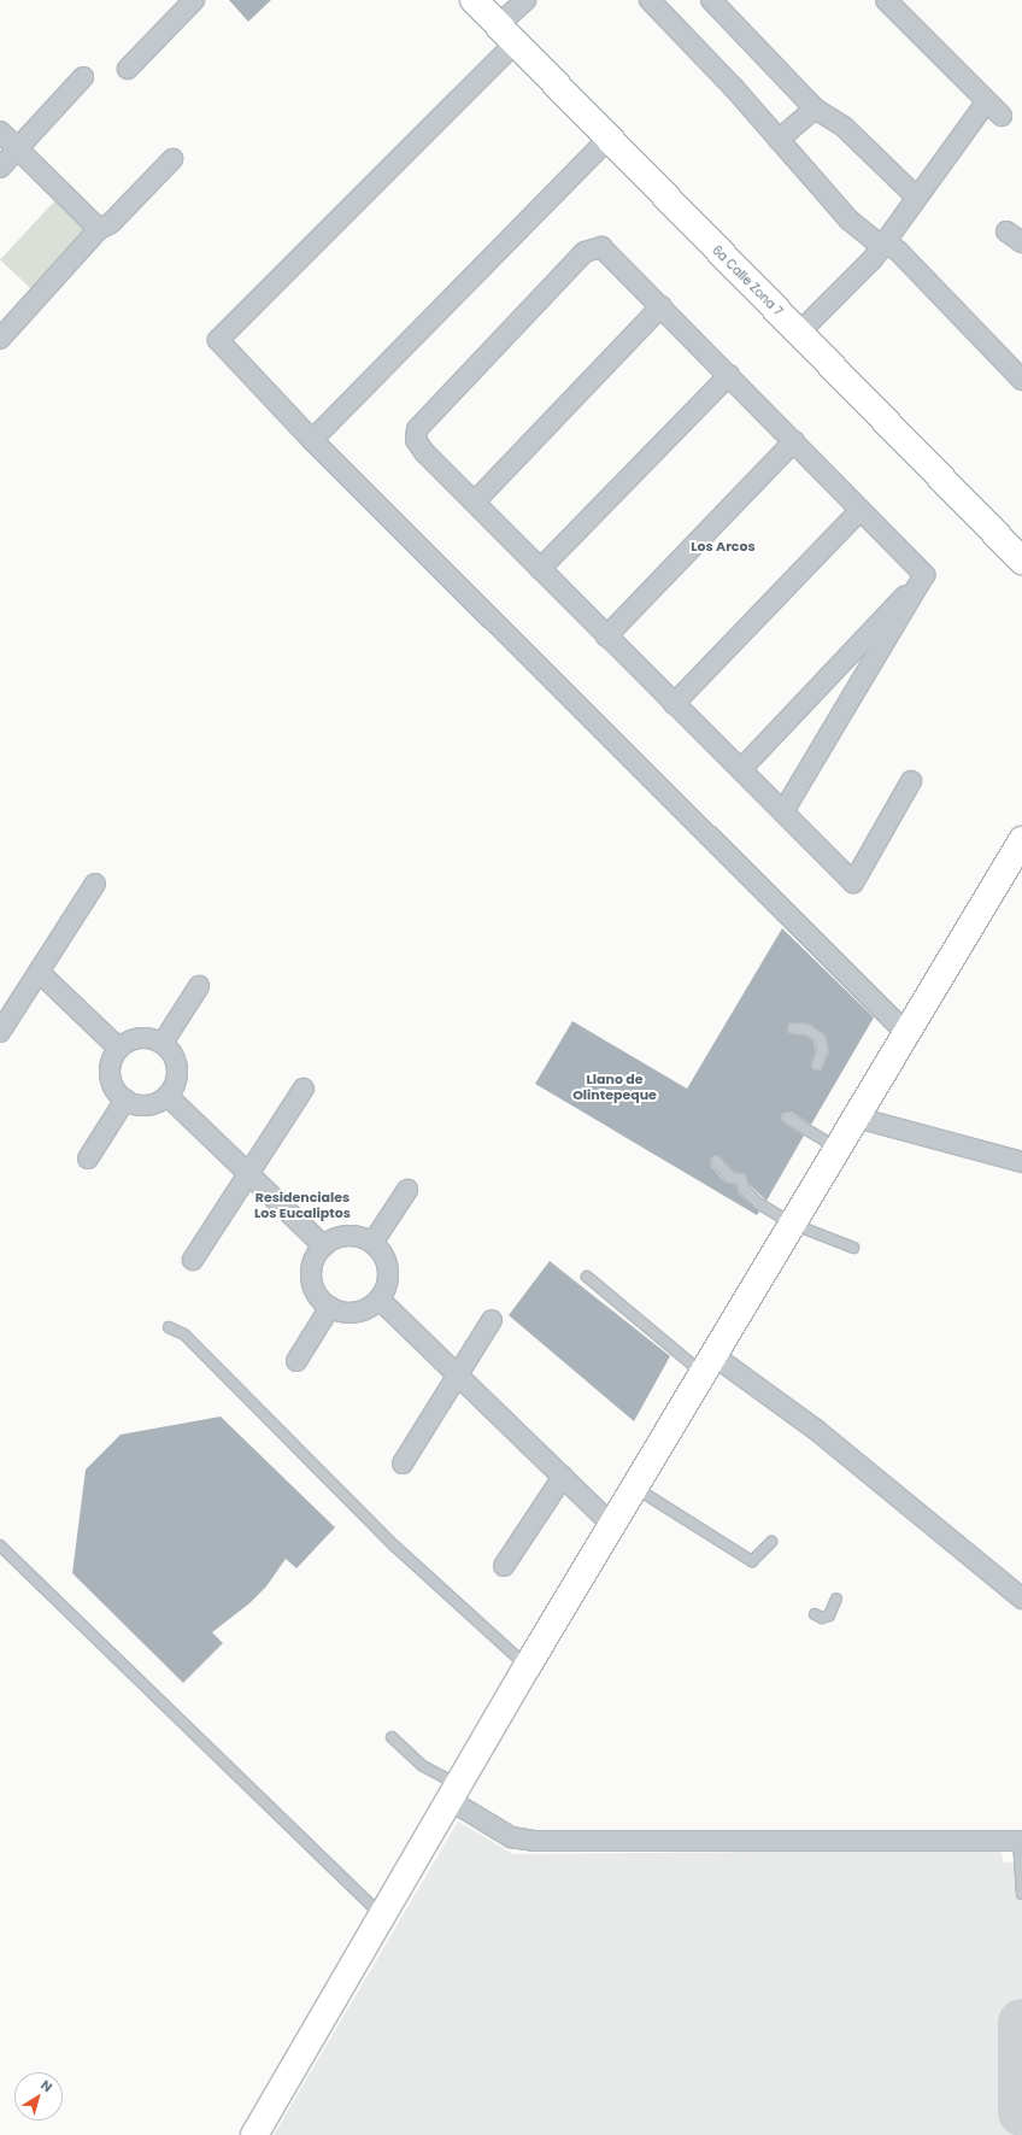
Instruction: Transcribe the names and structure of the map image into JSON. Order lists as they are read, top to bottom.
{
  "streets": {
    "main road": ["6a Calle Zona 7"]
  },
  "districts": ["Los Arcos", "Llano de Olintepeque", "Residenciales Los Eucaliptos"],
  "north": "top right"
}
